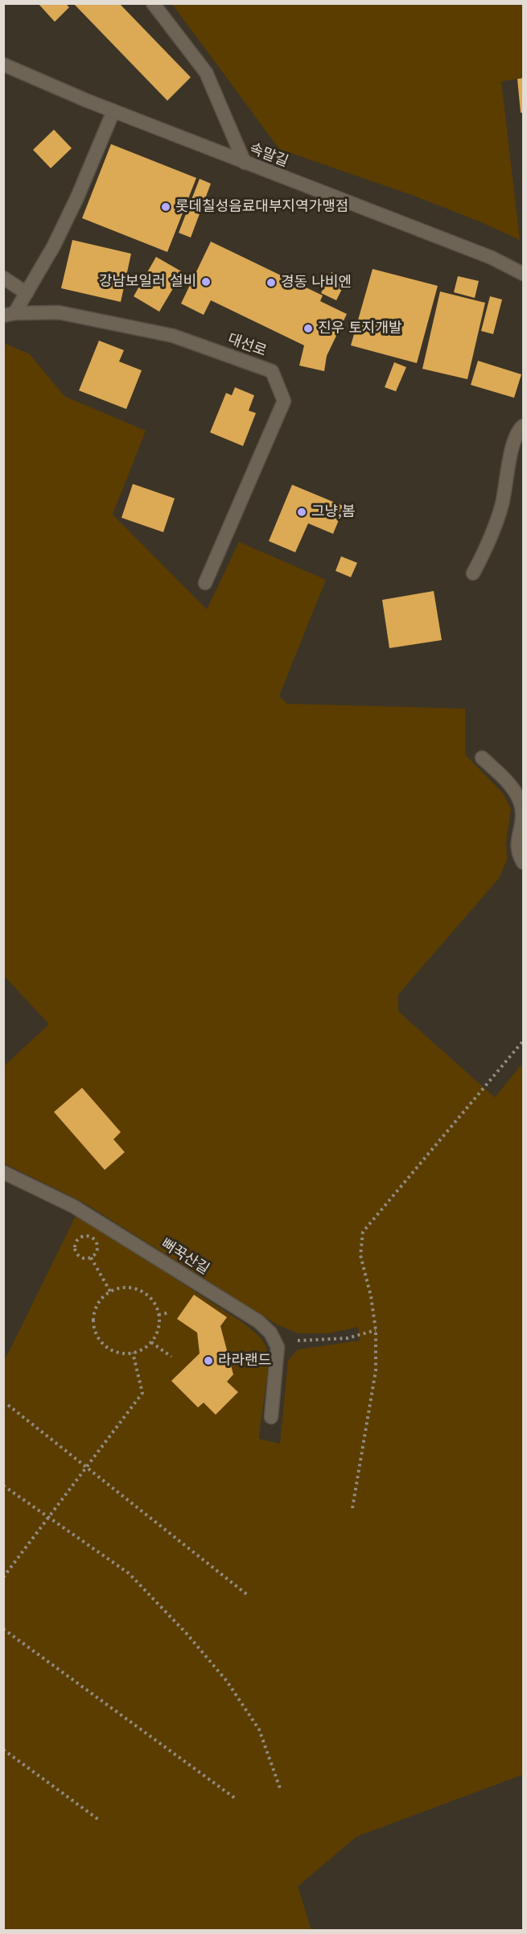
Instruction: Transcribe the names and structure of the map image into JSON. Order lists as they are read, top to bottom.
{
  "streets": {
    "street": ["속말길", "대선로", "뻐꾹산길"]
  },
  "crossings": [
    ["속말길", "대선로"]
  ],
  "places": [
    "롯데칠성음료대부지역가맹점",
    "강남보일러 설비",
    "경동 나비엔",
    "진우 토지개발",
    "그냥,봄",
    "라라랜드"
  ]
}
